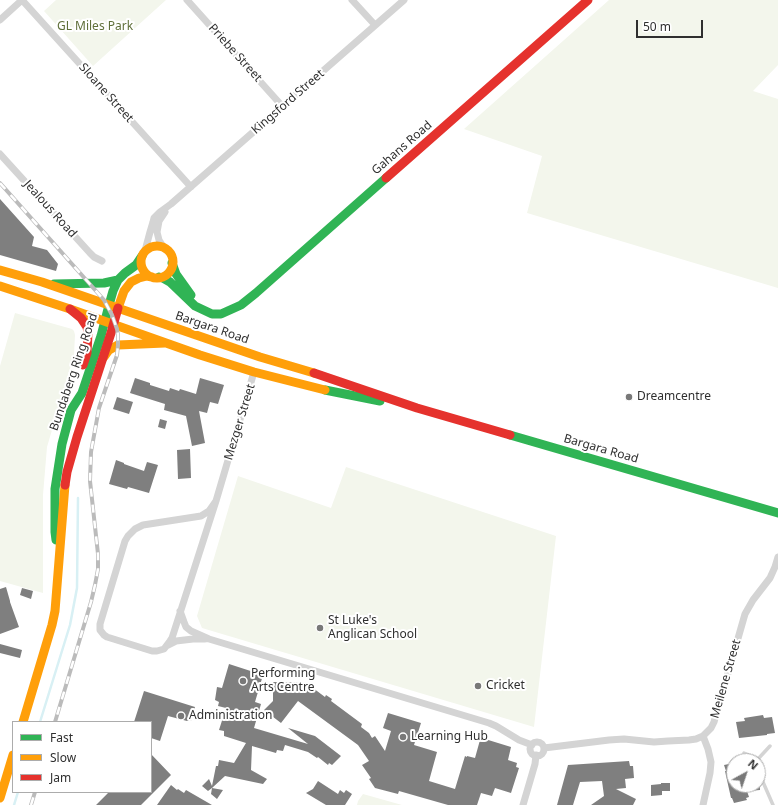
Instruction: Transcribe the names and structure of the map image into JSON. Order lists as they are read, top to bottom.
{
  "streets": {
    "main road": ["Gahans Road", "Bargara Road", "Bundaberg Ring Road"],
    "street": [
      "Priebe Street",
      "Sloane Street",
      "Kingsford Street",
      "Jealous Road",
      "Mezger Street",
      "Meilene Street"
    ]
  },
  "crossings": [
    ["Priebe Street", "Kingsford Street"],
    ["Sloane Street", "Kingsford Street"],
    ["Kingsford Street", "Gahans Road"],
    ["Bargara Road", "Bundaberg Ring Road"],
    ["Bargara Road", "Mezger Street"]
  ],
  "parks": ["GL Miles Park"],
  "places": [
    "Dreamcentre",
    "St Luke's Anglican School",
    "Performing Arts Centre",
    "Cricket",
    "Administration",
    "Learning Hub"
  ],
  "legend": ["Fast", "Slow", "Jam"],
  "scale_bar": "50 m",
  "north": "top right"
}
